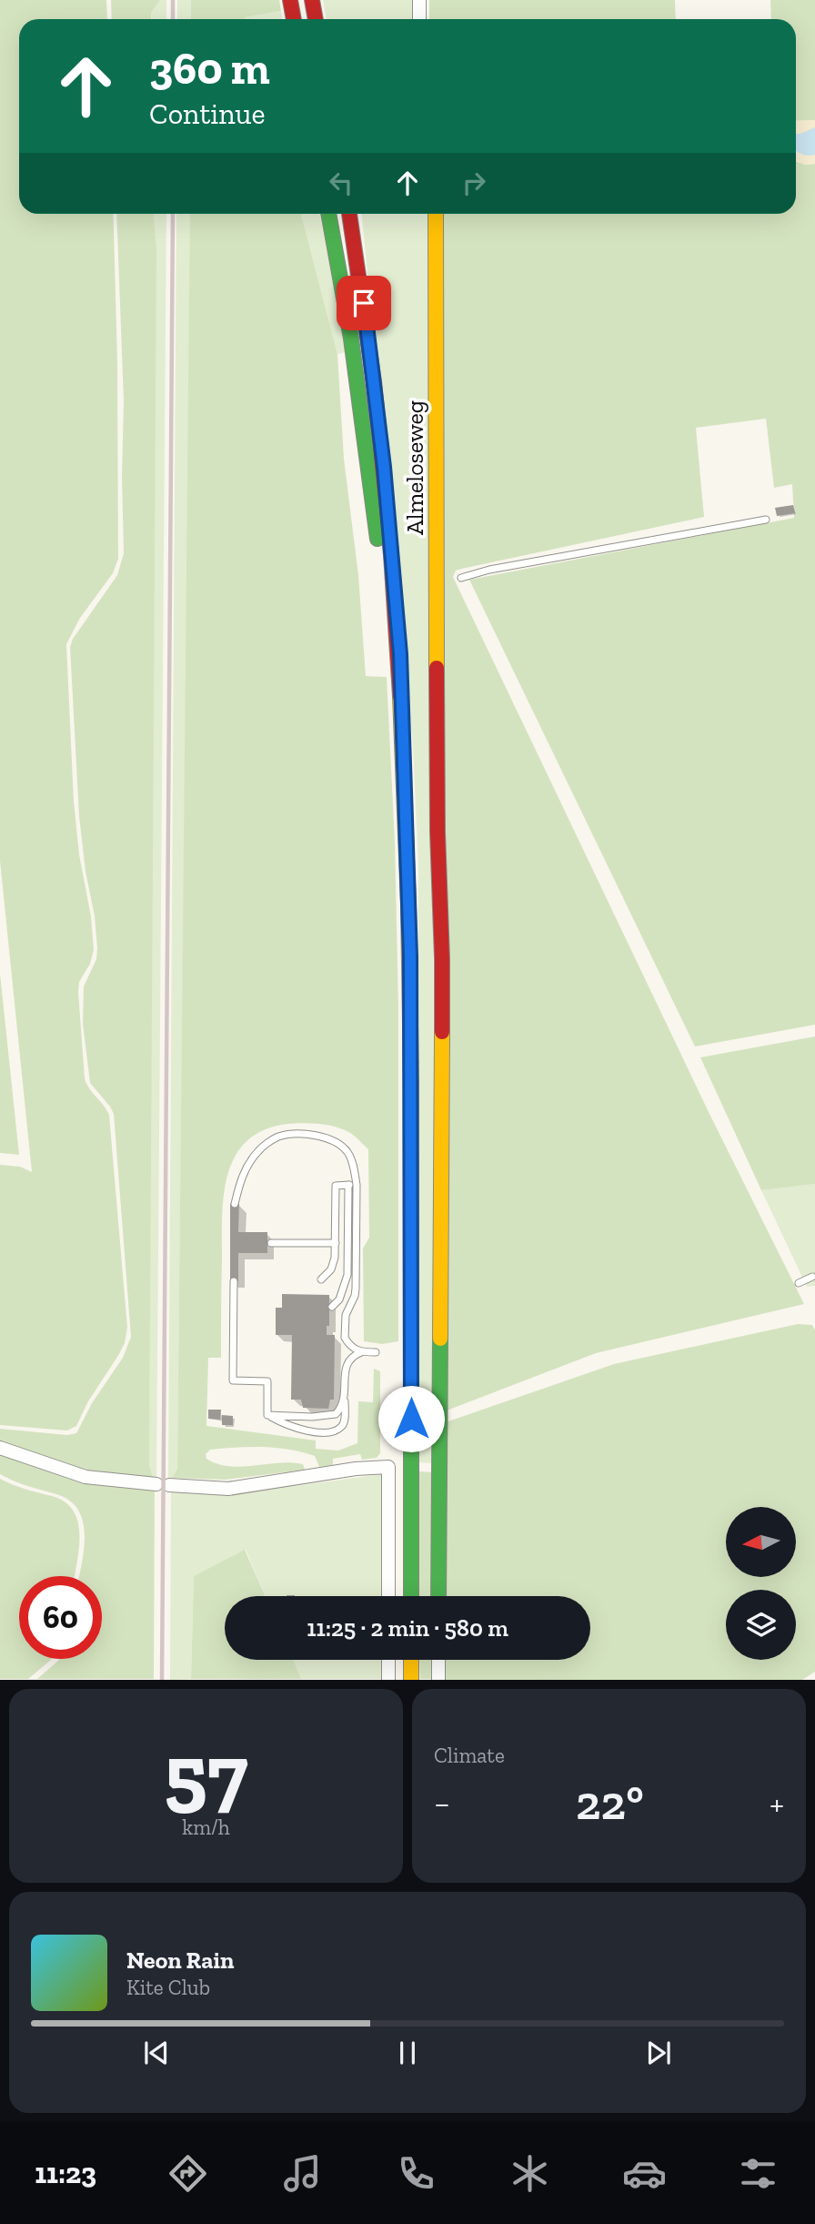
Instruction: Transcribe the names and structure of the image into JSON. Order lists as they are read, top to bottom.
{
  "streets": {
    "main road": ["Almeloseweg"]
  },
  "north": "left",
  "page": {
    "turn": ["360 m", "Continue"],
    "limit": "60",
    "trip": "11:25 · 2 min · 580 m",
    "tile": [
      ["57", "km/h"],
      "Climate"
    ],
    "heat": ["−", "22°", "+"],
    "song": ["Neon Rain", "Kite Club"],
    "tabs": "11:23"
  }
}
